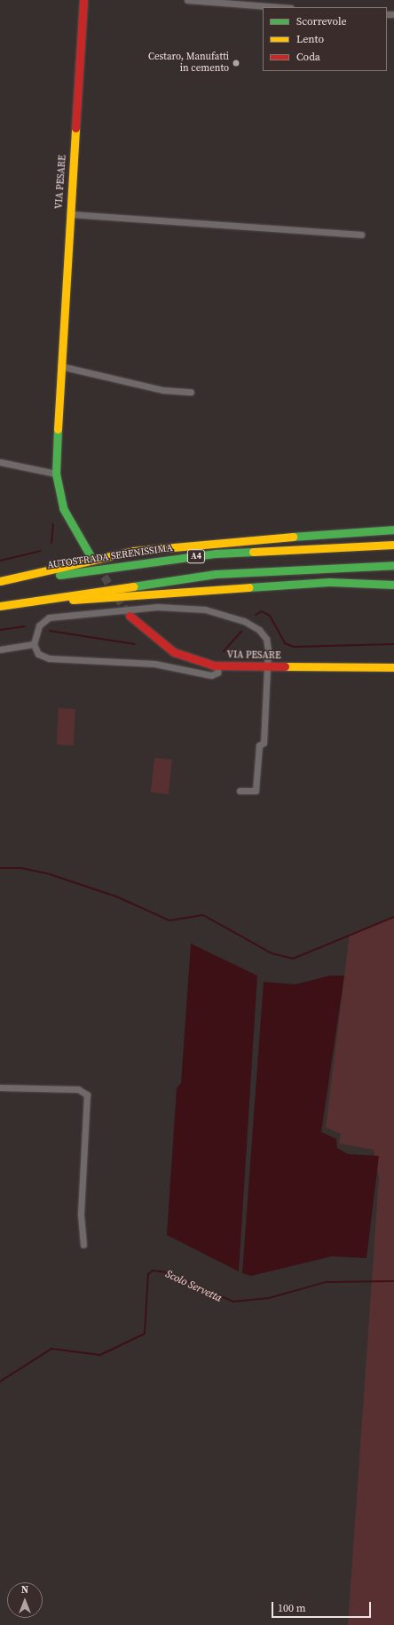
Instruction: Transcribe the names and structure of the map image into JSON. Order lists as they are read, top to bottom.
{
  "streets": {
    "main road": ["VIA PESARE", "A4", "AUTOSTRADA SERENISSIMA"]
  },
  "water": ["Scolo Servetta"],
  "places": ["Cestaro, Manufatti in cemento"],
  "legend": ["Scorrevole", "Lento", "Coda"],
  "scale_bar": "100 m",
  "north": "top"
}
